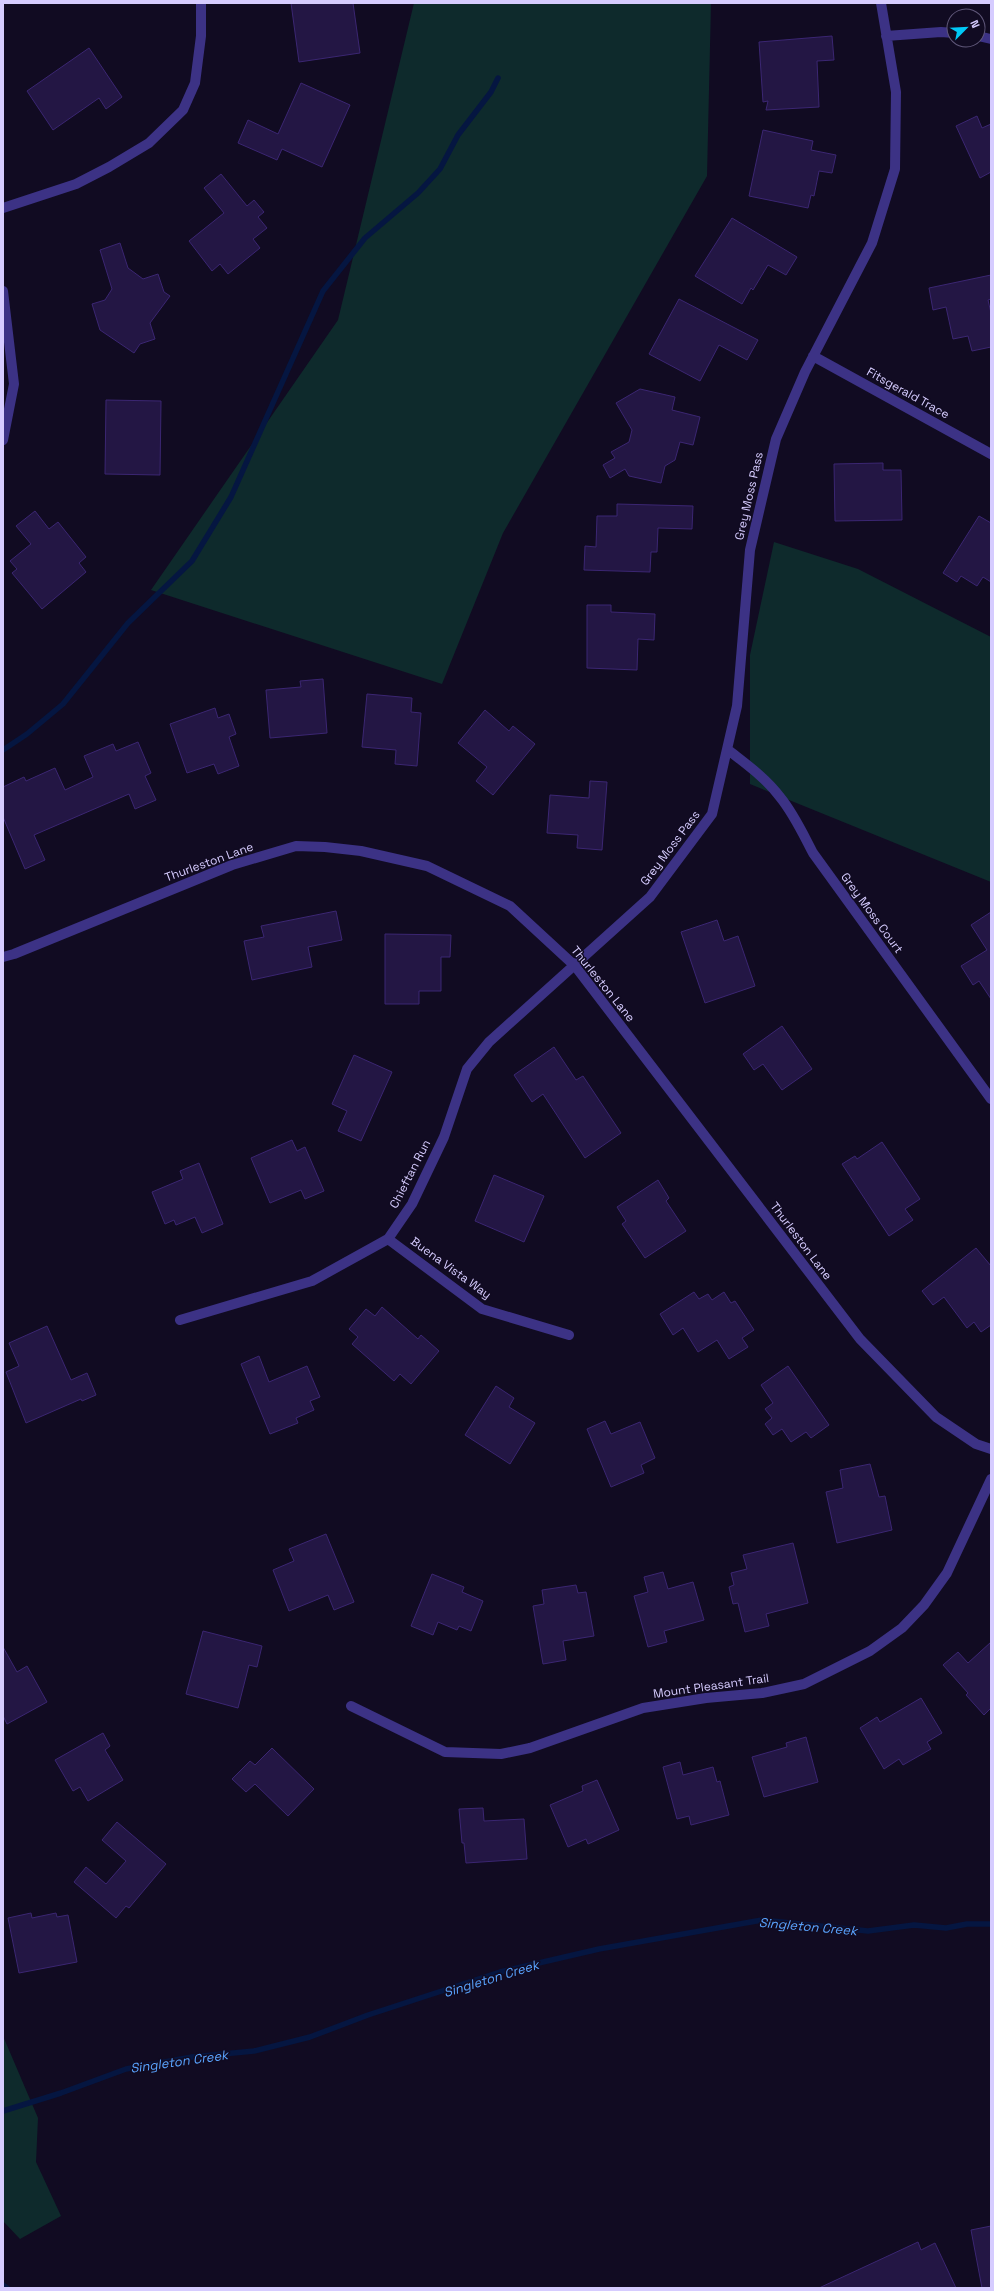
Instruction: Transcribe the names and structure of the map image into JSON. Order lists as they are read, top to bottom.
{
  "streets": {
    "street": [
      "Fitsgerald Trace",
      "Grey Moss Pass",
      "Thurleston Lane",
      "Grey Moss Court",
      "Chieftan Run",
      "Buena Vista Way",
      "Mount Pleasant Trail"
    ]
  },
  "crossings": [
    ["Fitsgerald Trace", "Grey Moss Pass"],
    ["Grey Moss Pass", "Thurleston Lane"],
    ["Grey Moss Pass", "Grey Moss Court"],
    ["Grey Moss Pass", "Chieftan Run"],
    ["Thurleston Lane", "Chieftan Run"],
    ["Chieftan Run", "Buena Vista Way"]
  ],
  "water": ["Singleton Creek"],
  "north": "top right"
}
